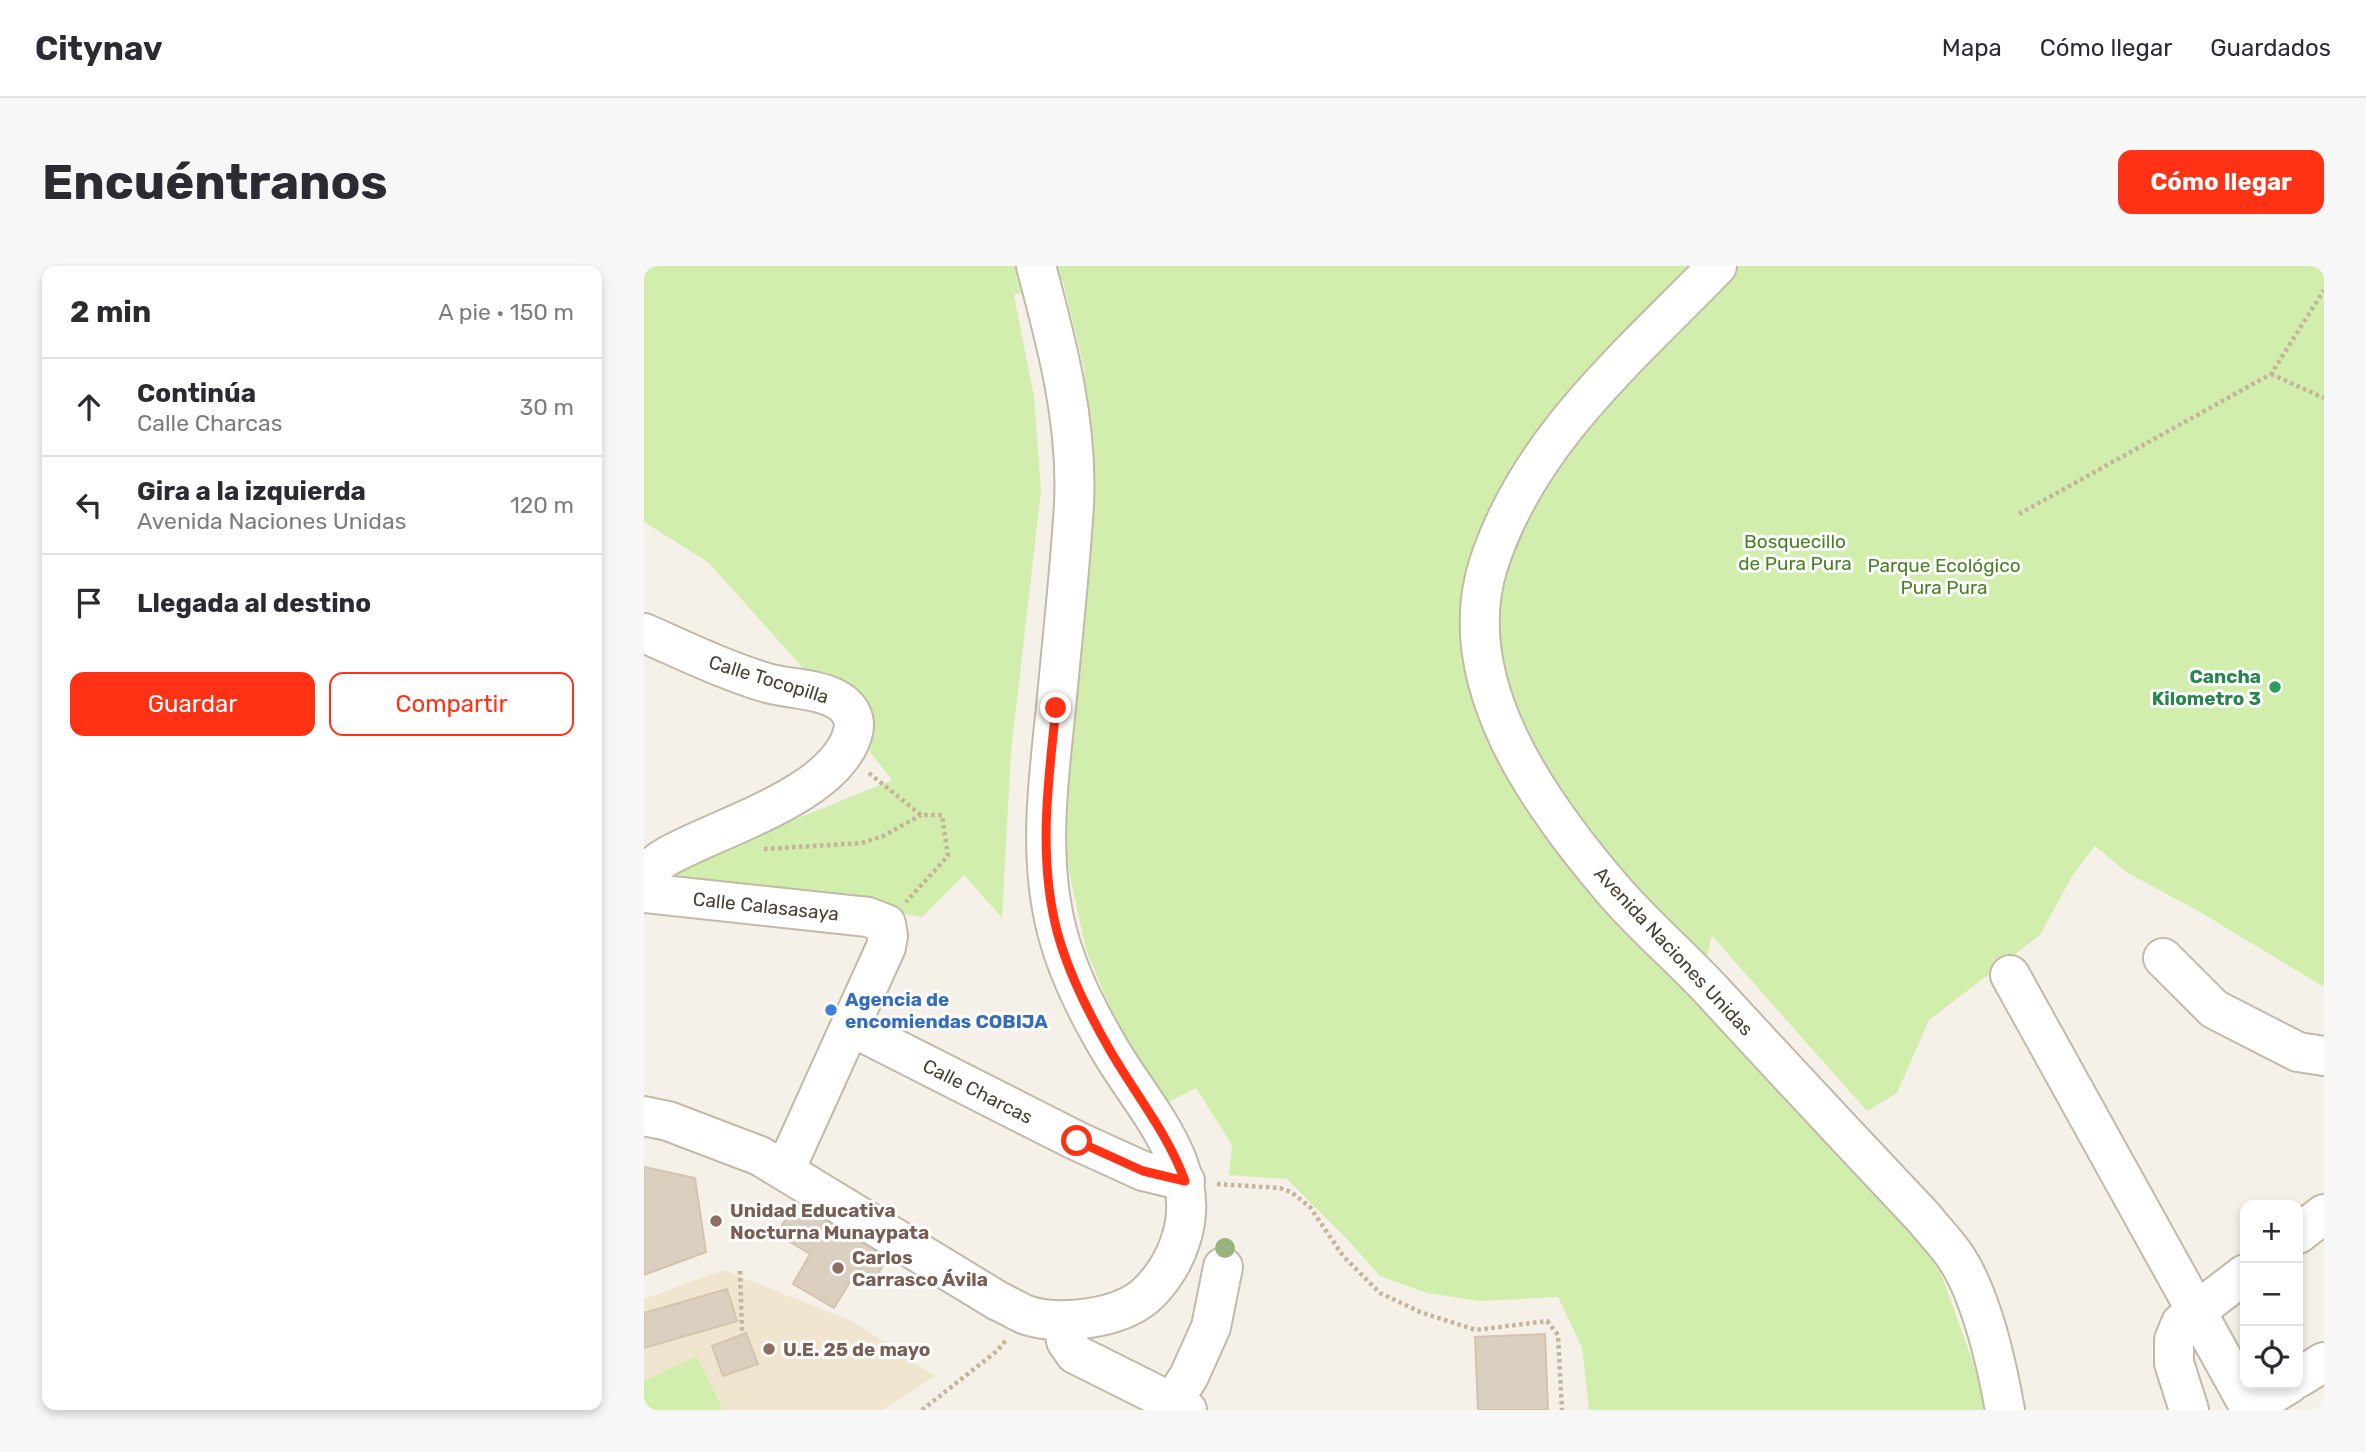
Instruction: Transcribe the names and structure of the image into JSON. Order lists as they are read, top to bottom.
{
  "streets": {
    "street": [
      "Calle Tocopilla",
      "Calle Calasasaya",
      "Avenida Naciones Unidas",
      "Calle Charcas"
    ]
  },
  "parks": ["Bosquecillo de Pura Pura", "Parque Ecológico Pura Pura"],
  "places": [
    "Cancha Kilometro 3",
    "Agencia de encomiendas COBIJA",
    "Unidad Educativa Nocturna Munaypata",
    "Carlos Carrasco Ávila",
    "U.E. 25 de mayo"
  ],
  "page": {
    "header": "Citynav",
    "nav": ["Mapa", "Cómo llegar", "Guardados"],
    "buttons": [
      "Cómo llegar",
      ["Guardar", "Compartir"]
    ],
    "title": "Encuéntranos",
    "heading": ["2 min", "A pie · 150 m"],
    "list": [
      ["Continúa", "Calle Charcas", "30 m"],
      ["Gira a la izquierda", "Avenida Naciones Unidas", "120 m"],
      "Llegada al destino"
    ],
    "map_buttons": ["+", "−"]
  }
}
